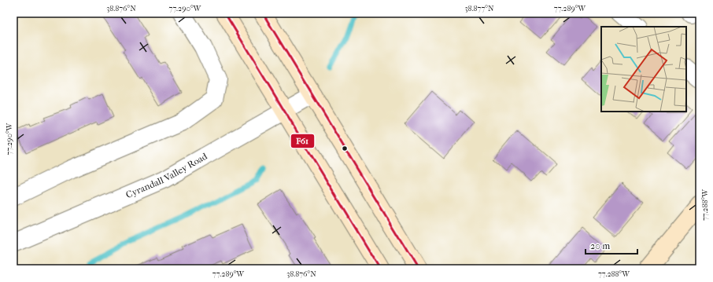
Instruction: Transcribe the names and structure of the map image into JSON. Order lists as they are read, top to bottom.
{
  "streets": {
    "street": ["Cyrandall Valley Road"]
  },
  "lines": ["transit line F61"],
  "scale_bar": "20 m",
  "coordinates": [
    "38.876°N",
    "77.290°W",
    "38.877°N",
    "77.289°W",
    "77.288°W"
  ]
}
